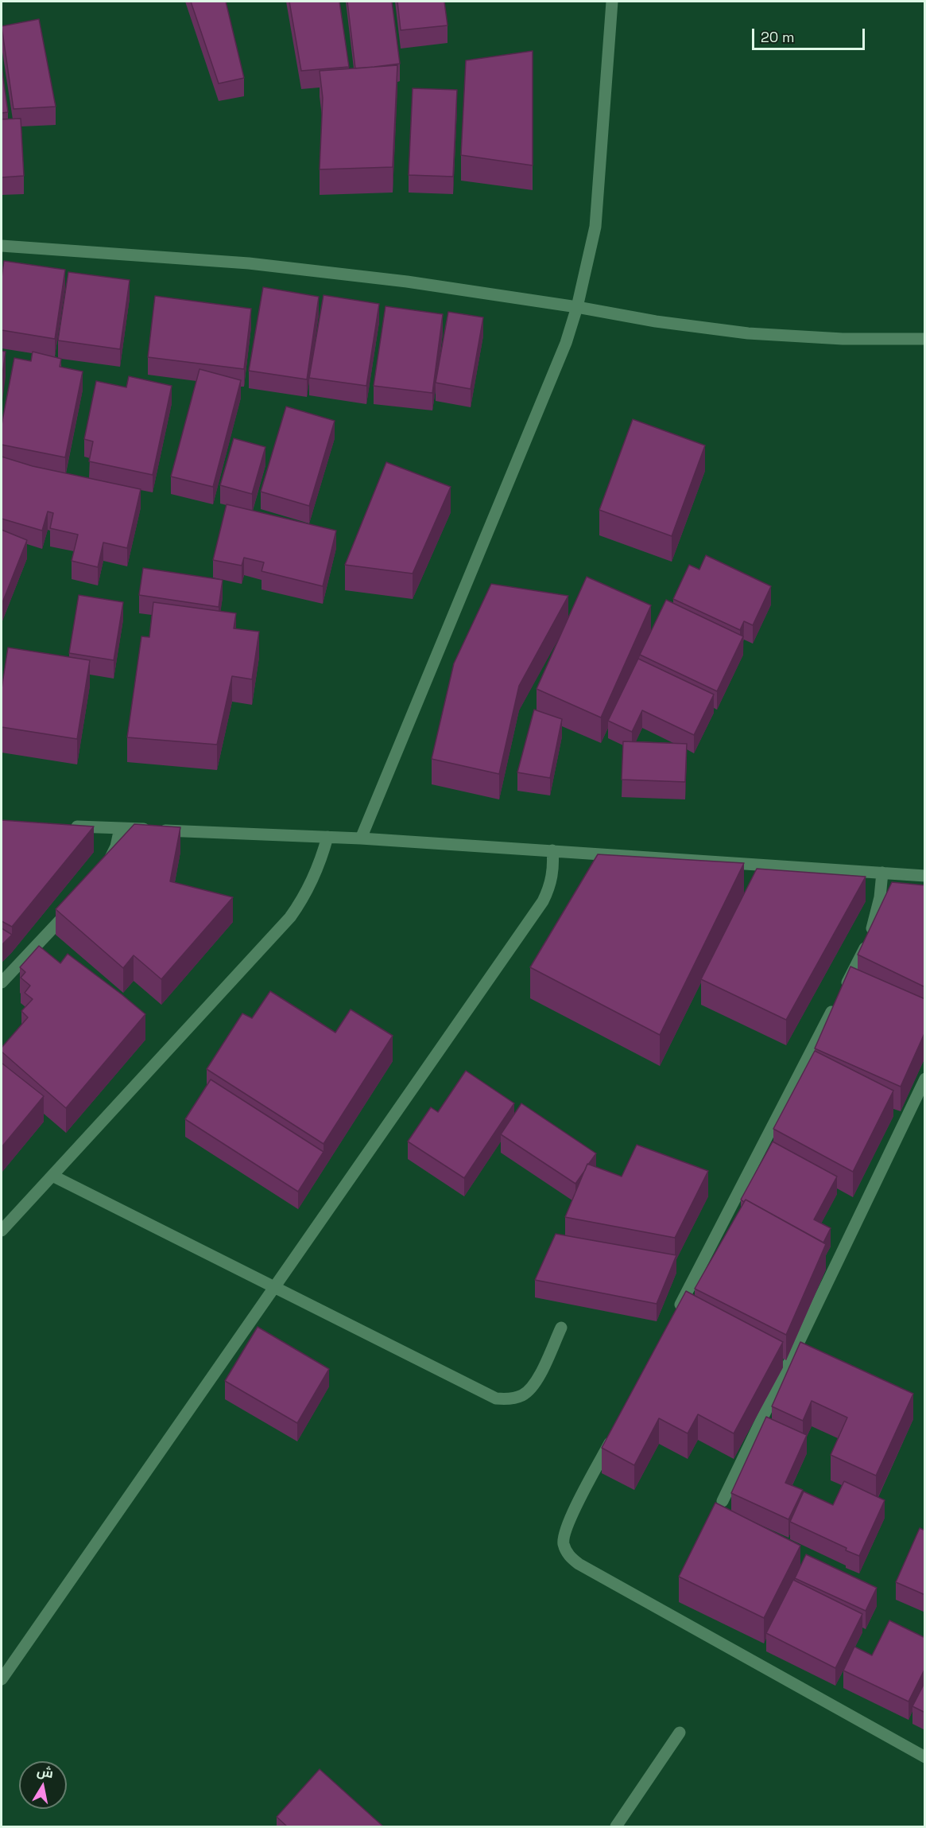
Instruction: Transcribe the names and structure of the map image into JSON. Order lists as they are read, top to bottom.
{
  "scale_bar": "20 m",
  "north": "top"
}
